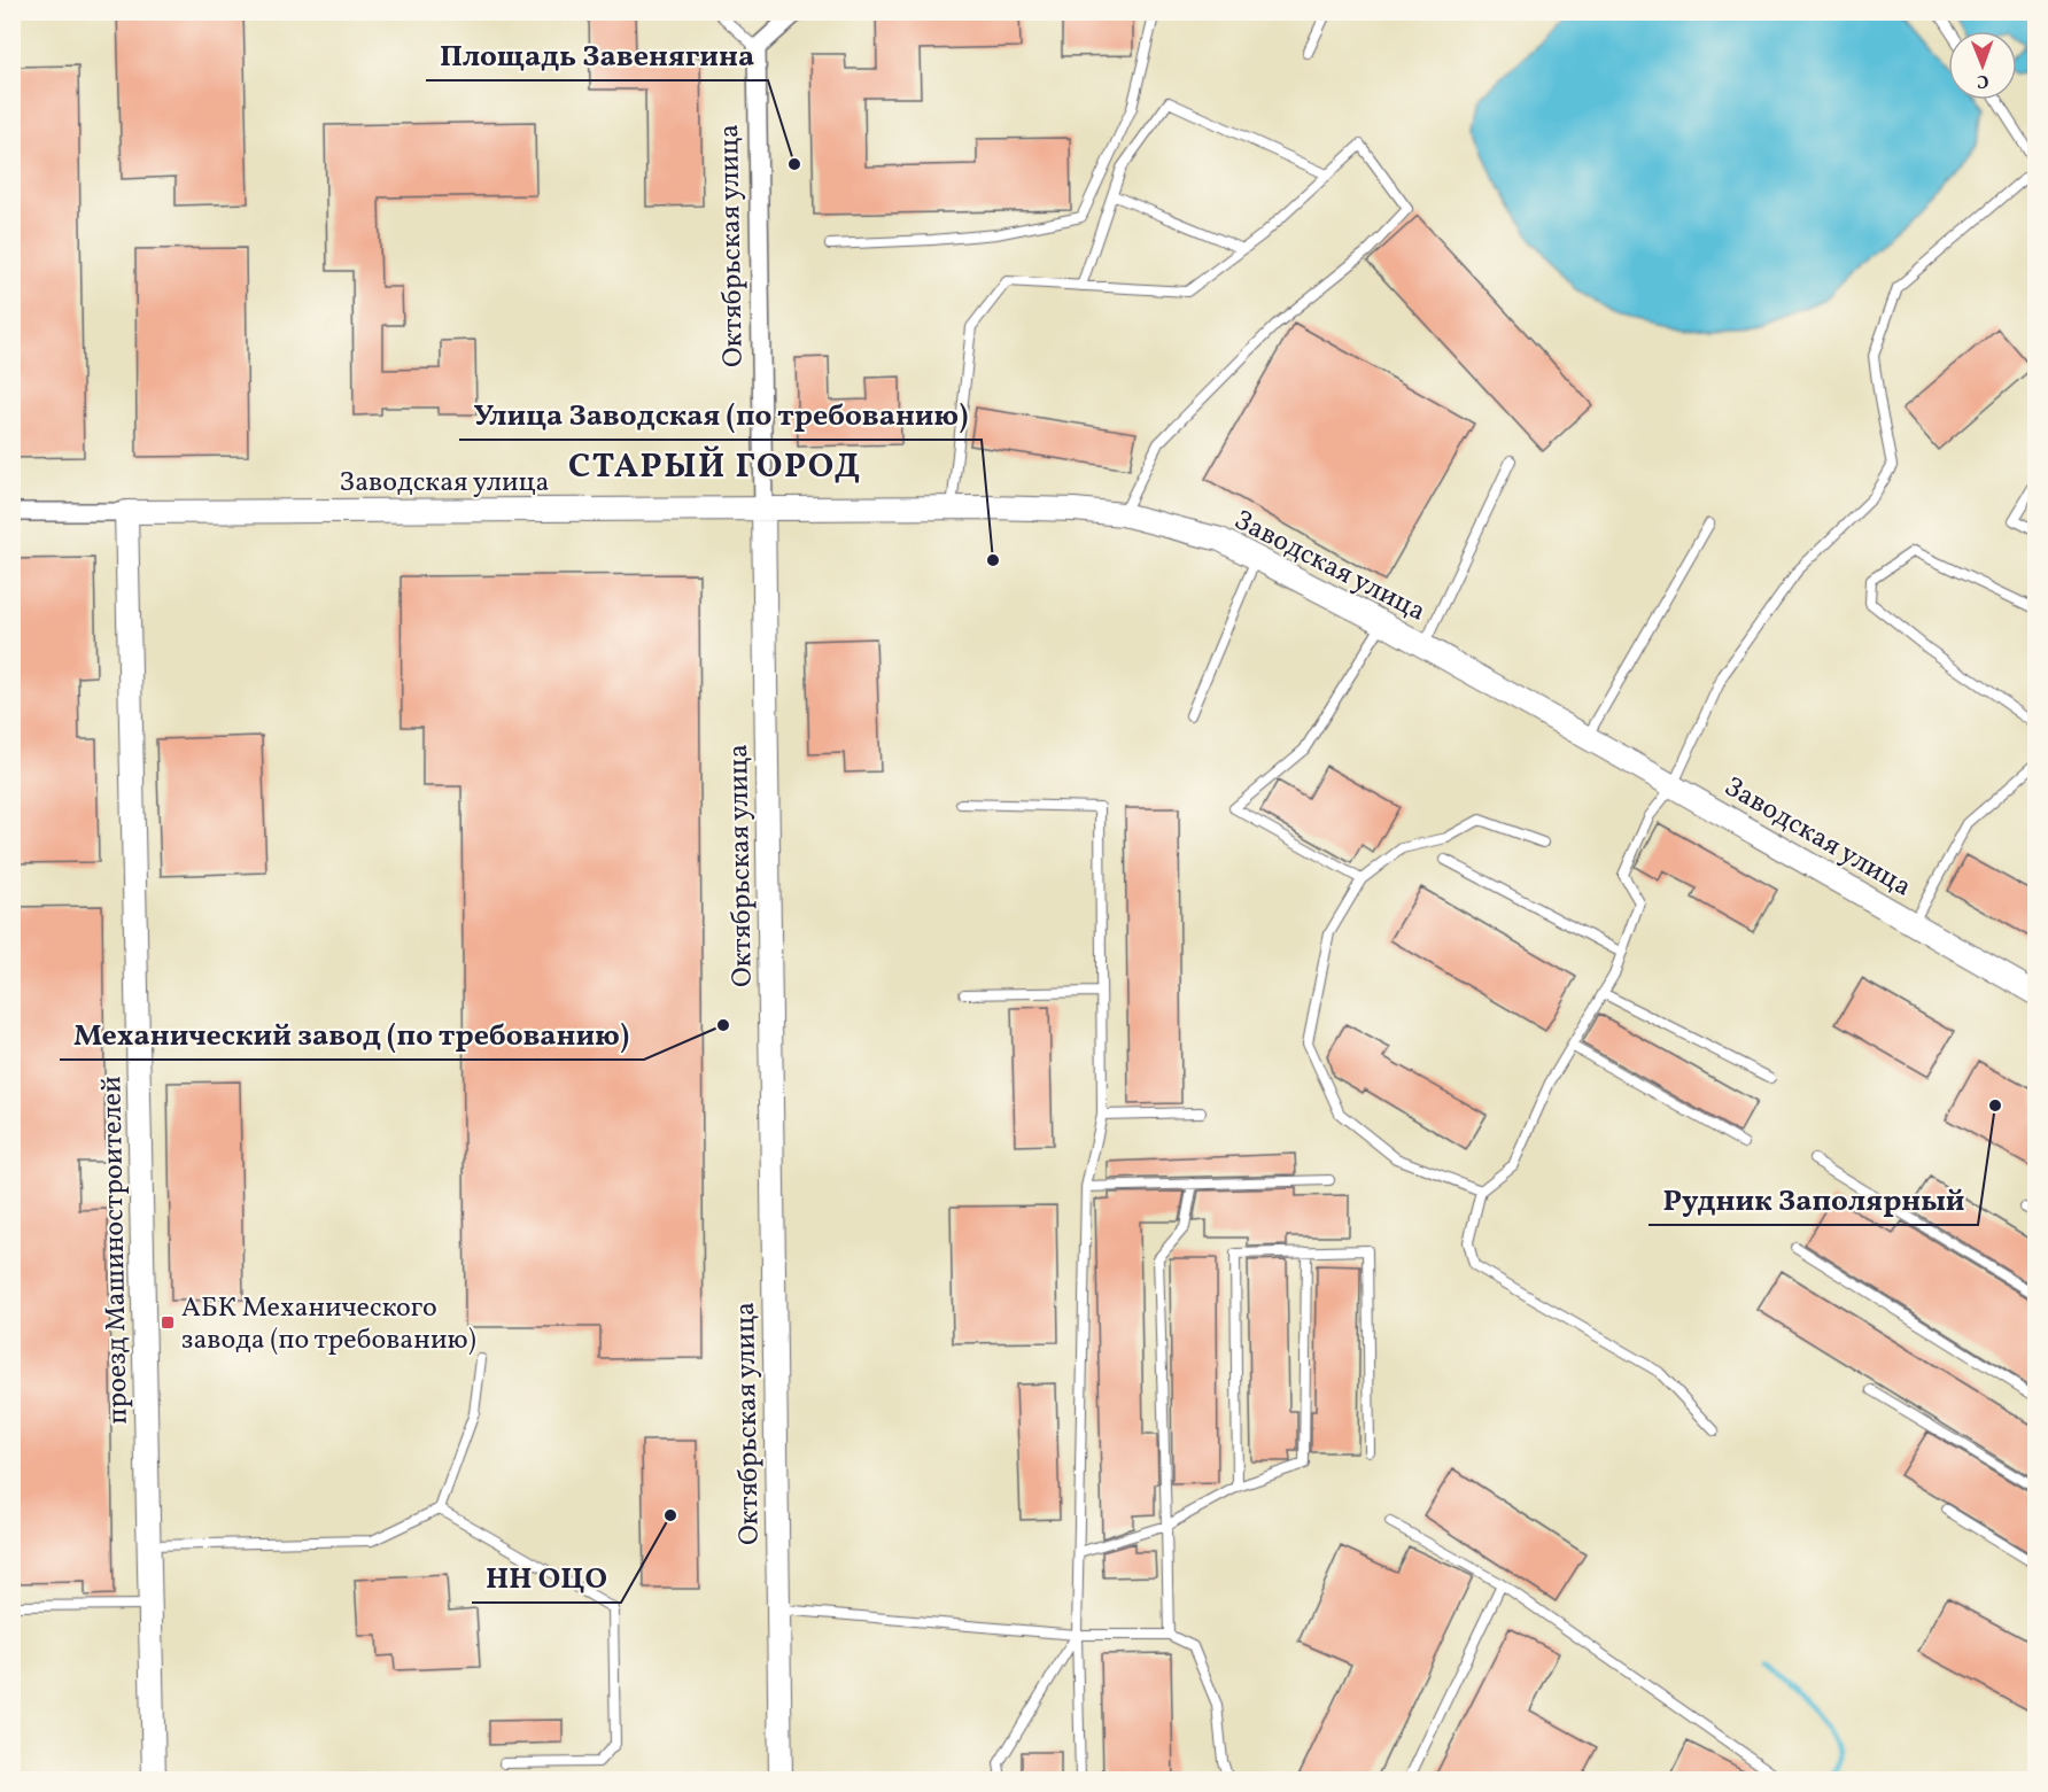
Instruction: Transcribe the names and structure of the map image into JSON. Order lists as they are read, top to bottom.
{
  "streets": {
    "street": ["Октябрьская улица", "Заводская улица", "проезд Машиностроителей"]
  },
  "crossings": [
    ["Октябрьская улица", "Заводская улица"],
    ["Заводская улица", "проезд Машиностроителей"]
  ],
  "districts": ["СТАРЫЙ ГОРОД"],
  "places": {
    "other": [
      "Площадь Завенягина",
      "Улица Заводская (по требованию)",
      "Механический завод (по требованию)",
      "Рудник Заполярный",
      "НН ОЦО"
    ],
    "transit": ["АБК Механического завода (по требованию)"]
  },
  "north": "bottom"
}
